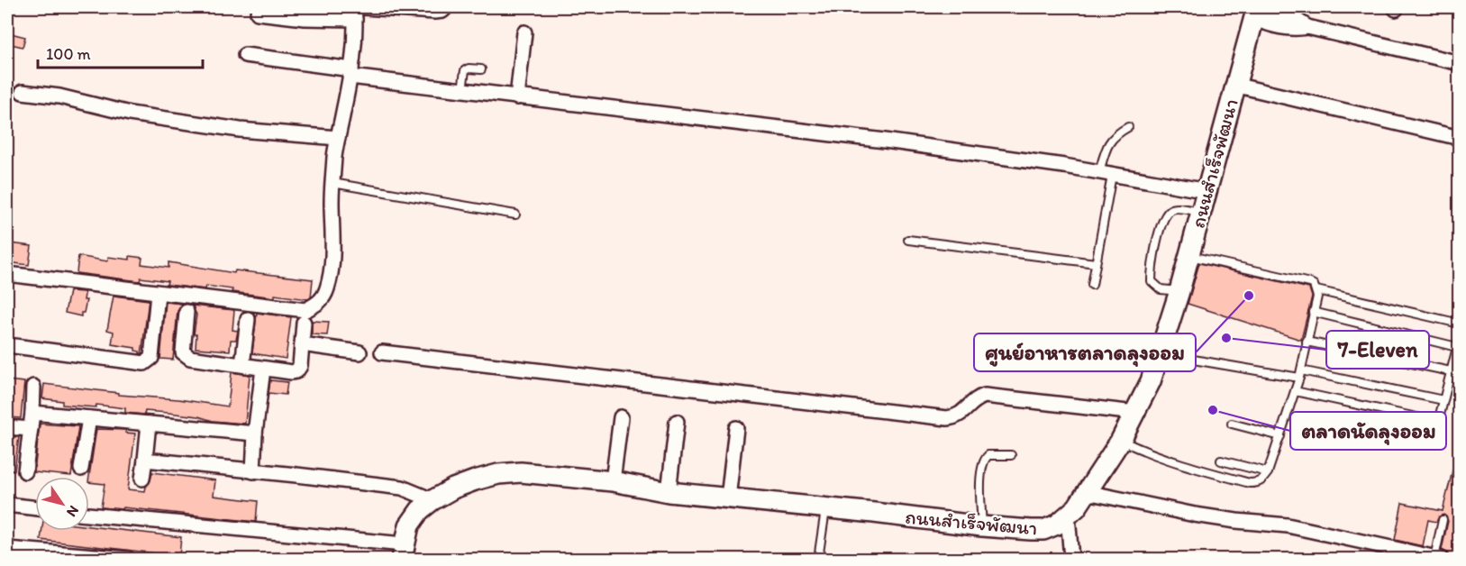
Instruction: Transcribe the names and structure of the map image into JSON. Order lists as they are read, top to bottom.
{
  "streets": {
    "street": ["ถนนสำเร็จพัฒนา"]
  },
  "places": ["ศูนย์อาหารตลาดลุงออม", "7-Eleven", "ตลาดนัดลุงออม"],
  "scale_bar": "100 m",
  "north": "bottom right"
}
